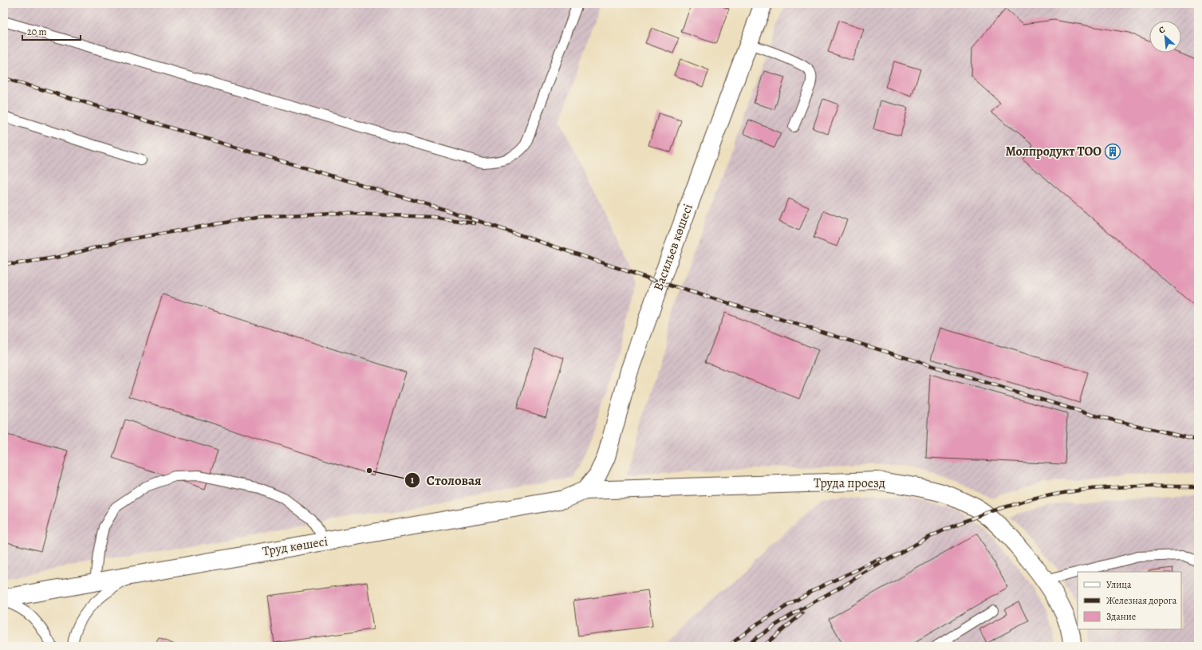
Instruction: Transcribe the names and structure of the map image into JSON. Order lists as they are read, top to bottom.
{
  "streets": {
    "street": ["Васильев көшесі", "Труда проезд", "Труд көшесі"]
  },
  "crossings": [
    ["Васильев көшесі", "Труда проезд"],
    ["Васильев көшесі", "Труд көшесі"],
    ["Труда проезд", "Труд көшесі"]
  ],
  "places": {
    "building": ["Молпродукт ТОО"],
    "other": ["Столовая"]
  },
  "legend": ["Улица", "Железная дорога", "Здание"],
  "scale_bar": "20 m",
  "north": "top left"
}
